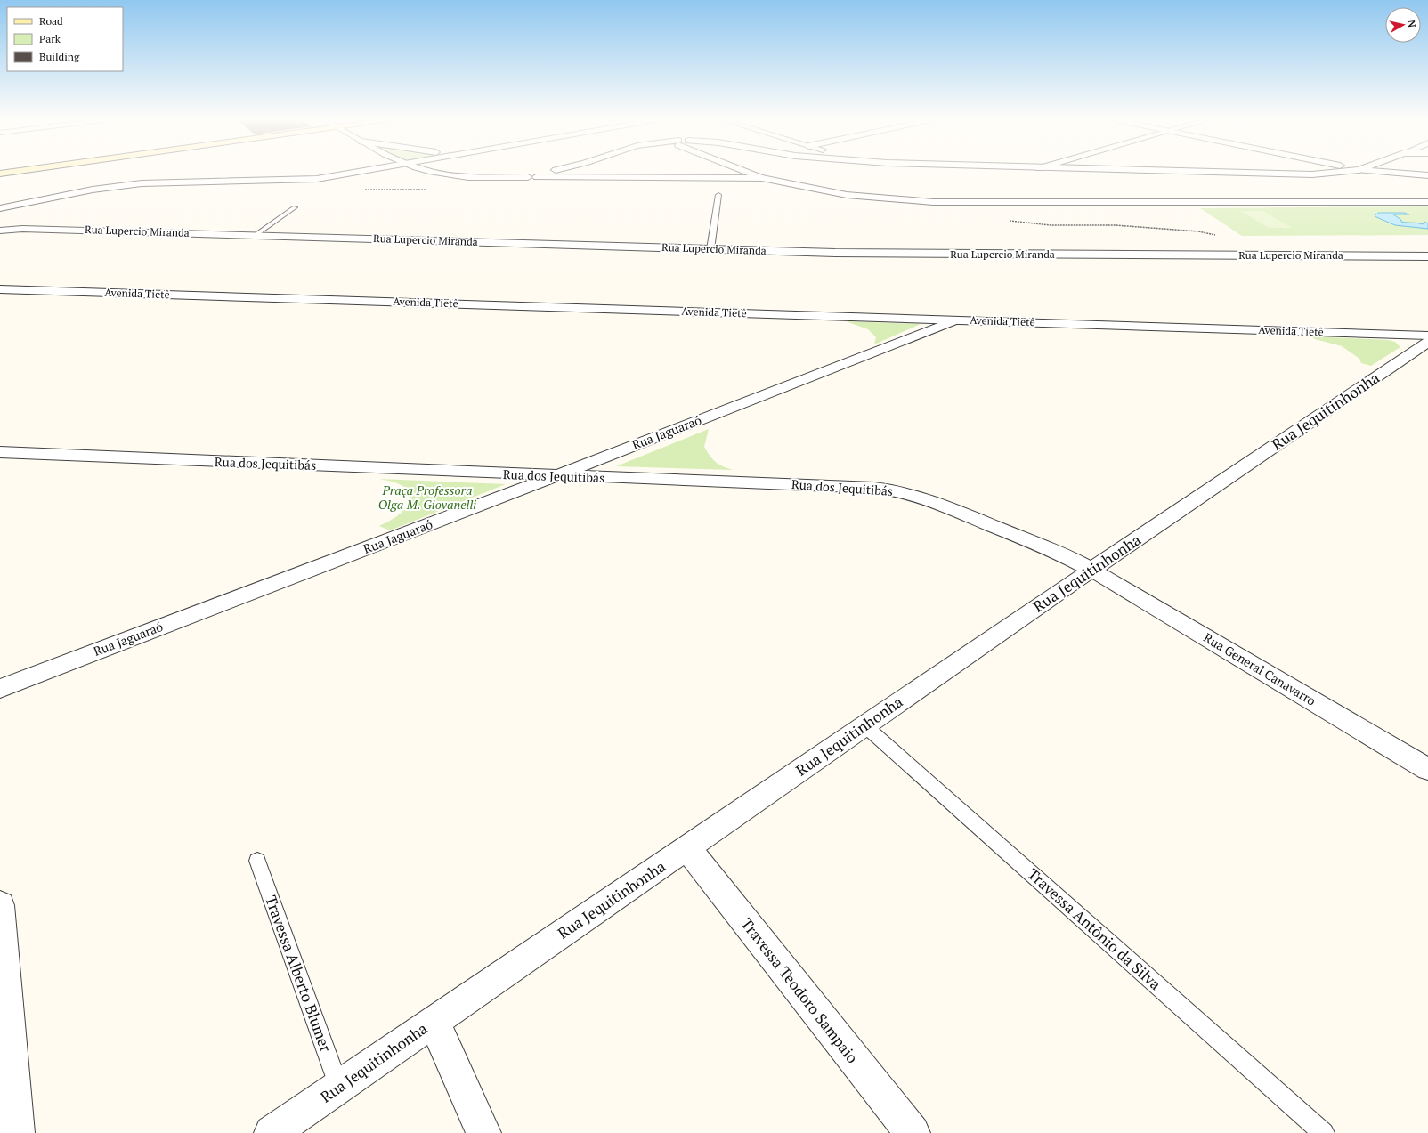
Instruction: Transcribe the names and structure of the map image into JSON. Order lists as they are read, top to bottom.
{
  "streets": {
    "street": [
      "Rua Lupercio Miranda",
      "Avenida Tietê",
      "Rua Jequitinhonha",
      "Rua Jaguaraó",
      "Rua dos Jequitibás",
      "Rua General Canavarro",
      "Travessa Teodoro Sampaio"
    ],
    "lane": ["Travessa Antônio da Silva", "Travessa Alberto Blumer"]
  },
  "crossings": [
    ["Avenida Tietê", "Rua Jaguaraó"],
    ["Rua Jequitinhonha", "Rua dos Jequitibás"],
    ["Rua Jequitinhonha", "Rua General Canavarro"],
    ["Rua Jequitinhonha", "Travessa Antônio da Silva"],
    ["Rua Jequitinhonha", "Travessa Alberto Blumer"],
    ["Rua Jequitinhonha", "Travessa Teodoro Sampaio"],
    ["Rua Jaguaraó", "Rua dos Jequitibás"],
    ["Rua dos Jequitibás", "Rua General Canavarro"]
  ],
  "parks": ["Praça Professora Olga M. Giovanelli"],
  "legend": ["Road", "Park", "Building"],
  "north": "right"
}
